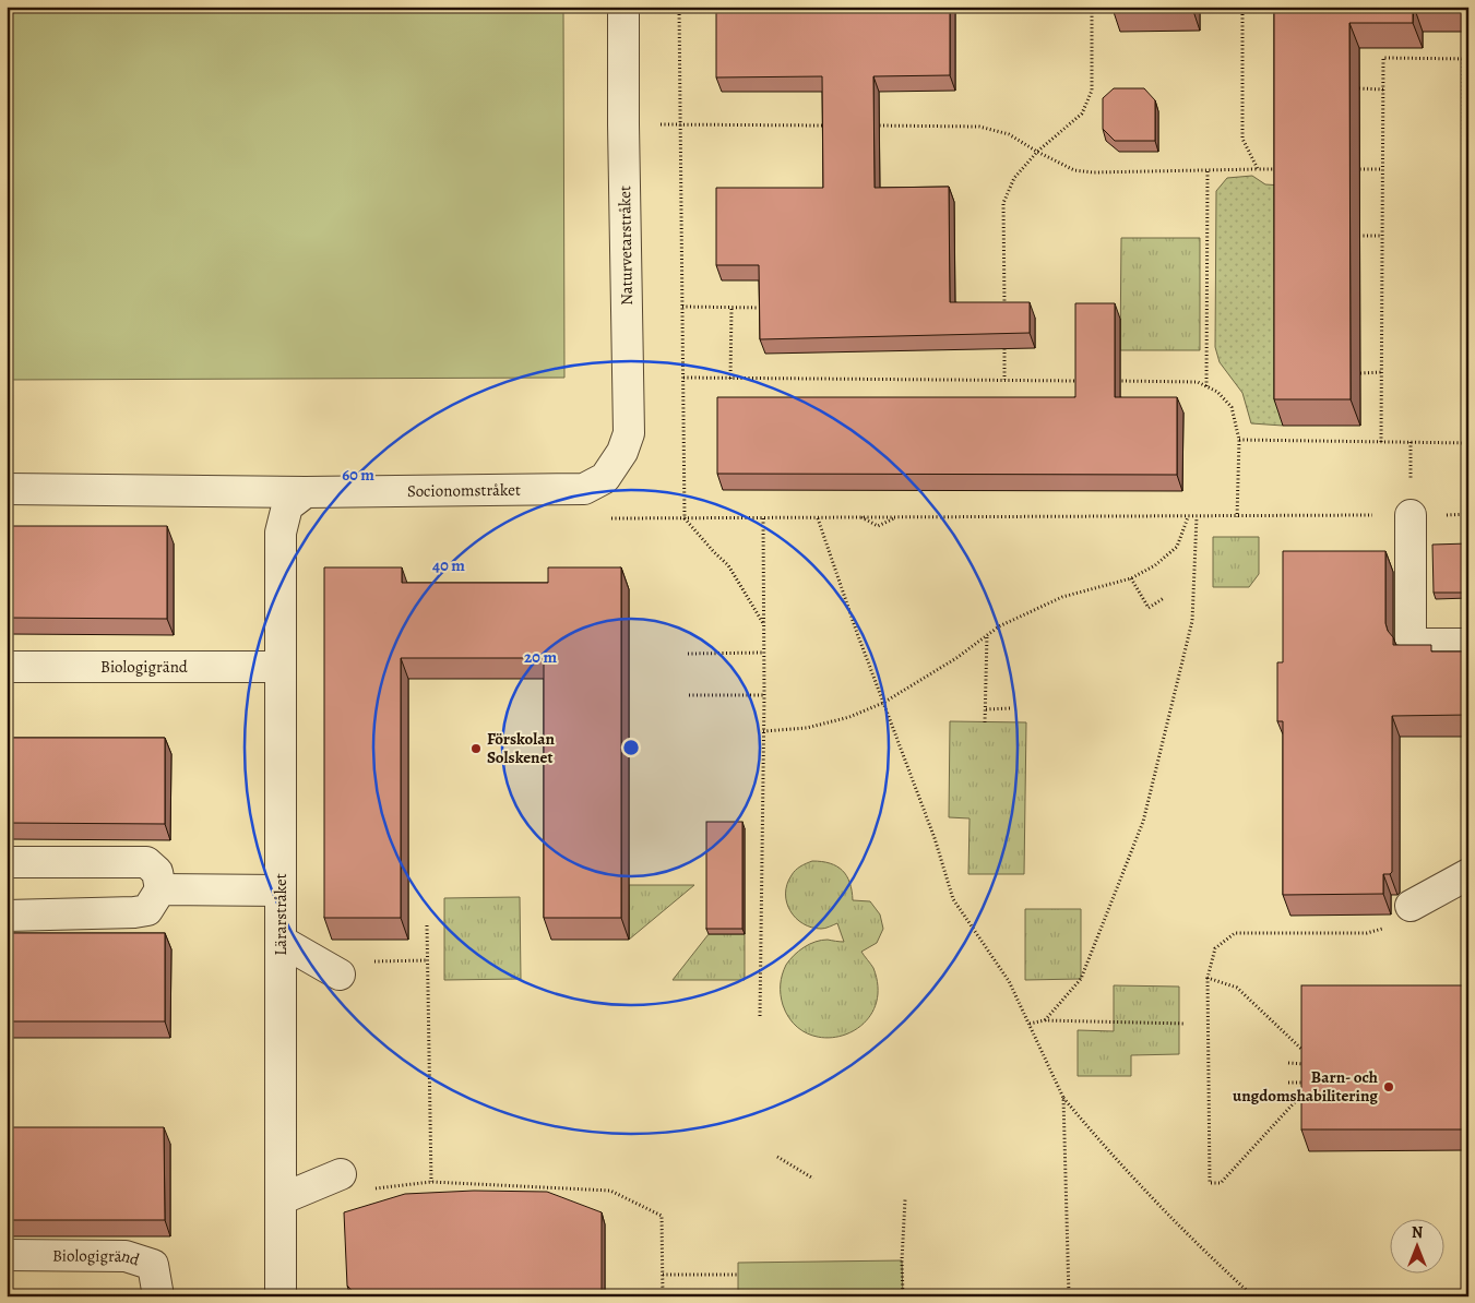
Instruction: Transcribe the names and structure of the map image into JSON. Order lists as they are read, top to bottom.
{
  "streets": {
    "street": [
      "Naturvetarstråket",
      "Socionomstråket",
      "Biologigränd",
      "Lärarstråket"
    ]
  },
  "crossings": [
    ["Naturvetarstråket", "Socionomstråket"],
    ["Socionomstråket", "Lärarstråket"],
    ["Biologigränd", "Lärarstråket"]
  ],
  "places": ["Förskolan Solskenet", "Barn- och ungdomshabilitering"],
  "north": "top",
  "rings": ["60 m", "40 m", "20 m"]
}
